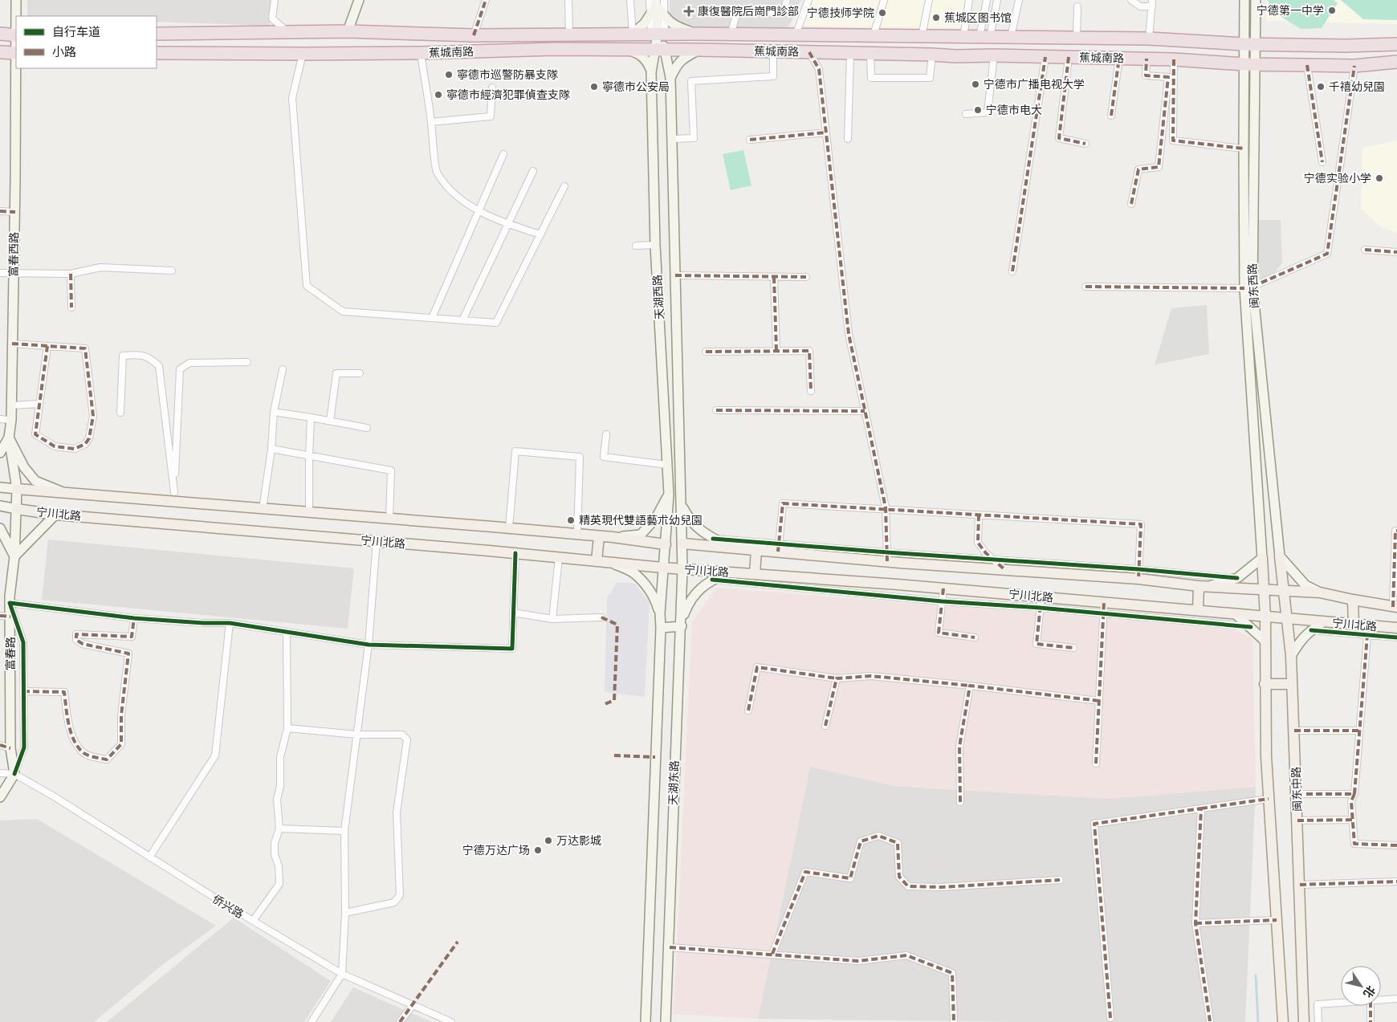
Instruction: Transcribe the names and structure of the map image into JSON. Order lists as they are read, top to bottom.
{
  "streets": {
    "highway": ["蕉城南路"],
    "main road": [
      "富春西路",
      "闽东西路",
      "天湖西路",
      "宁川北路",
      "富春路",
      "天湖东路",
      "闽东中路"
    ],
    "street": ["侨兴路"]
  },
  "crossings": [
    ["蕉城南路", "闽东西路"],
    ["蕉城南路", "天湖西路"],
    ["富春西路", "宁川北路"],
    ["富春西路", "富春路"],
    ["闽东西路", "闽东中路"],
    ["天湖西路", "宁川北路"],
    ["天湖西路", "天湖东路"],
    ["宁川北路", "富春路"],
    ["宁川北路", "天湖东路"],
    ["宁川北路", "闽东中路"],
    ["富春路", "侨兴路"]
  ],
  "places": {
    "other": [
      "宁德第一中学",
      "宁德技师学院",
      "蕉城区图书馆",
      "寧德市巡警防暴支隊",
      "宁德市广播电视大学",
      "寧德市公安局",
      "千禧幼兒園",
      "寧德市經濟犯罪偵查支隊",
      "宁德市电大",
      "宁德实验小学",
      "精英現代雙語藝朮幼兒園",
      "万达影城",
      "宁德万达广场"
    ],
    "health": ["康復醫院后崗門診部"]
  },
  "legend": ["自行车道", "小路"],
  "north": "bottom right"
}
